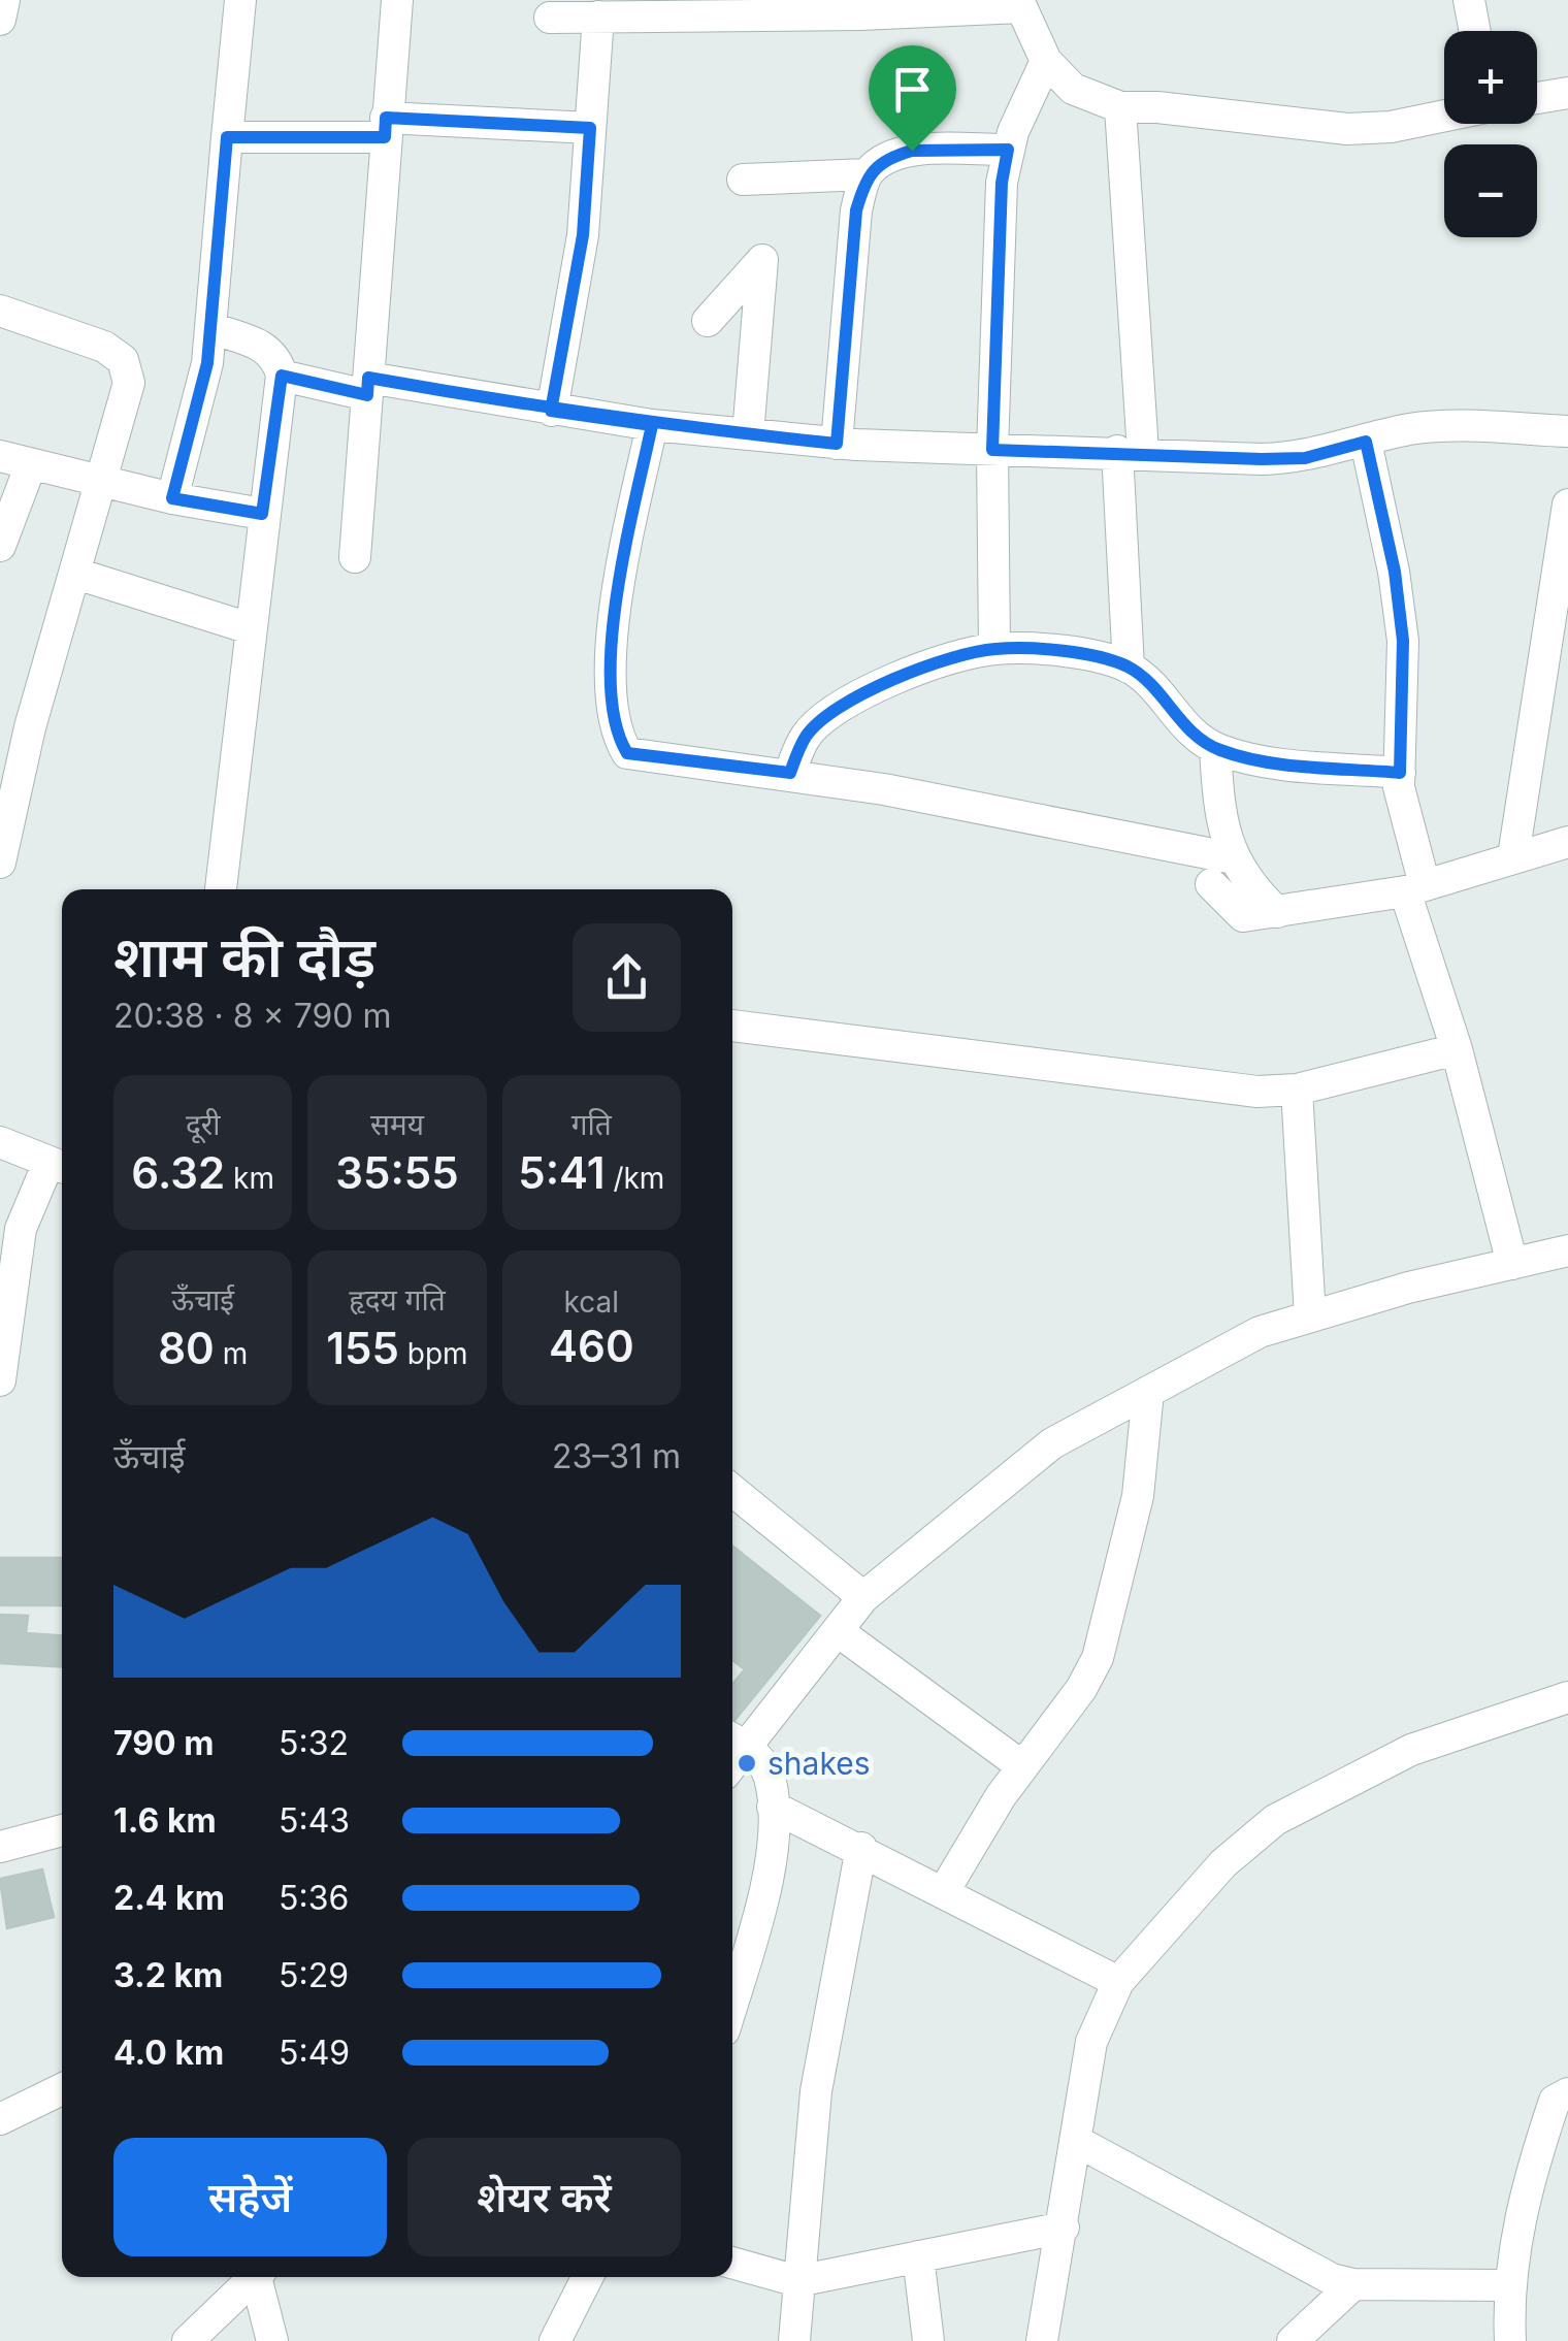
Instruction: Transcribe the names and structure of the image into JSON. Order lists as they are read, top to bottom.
{
  "places": ["shakes"],
  "page": {
    "map_buttons": ["+", "−"],
    "heading": ["शाम की दौड़", "20:38 · 8 × 790 m"],
    "stats": [
      ["दूरी", "6.32 km"],
      ["समय", "35:55"],
      ["गति", "5:41 /km"],
      ["ऊँचाई", "80 m"],
      ["हृदय गति", "155 bpm"],
      ["kcal", "460"]
    ],
    "chart": ["ऊँचाई", "23–31 m"],
    "list": [
      {
        "name": "790 m",
        "note": "5:32"
      },
      {
        "name": "1.6 km",
        "note": "5:43"
      },
      {
        "name": "2.4 km",
        "note": "5:36"
      },
      {
        "name": "3.2 km",
        "note": "5:29"
      },
      {
        "name": "4.0 km",
        "note": "5:49"
      }
    ],
    "buttons": ["सहेजें", "शेयर करें"]
  }
}
